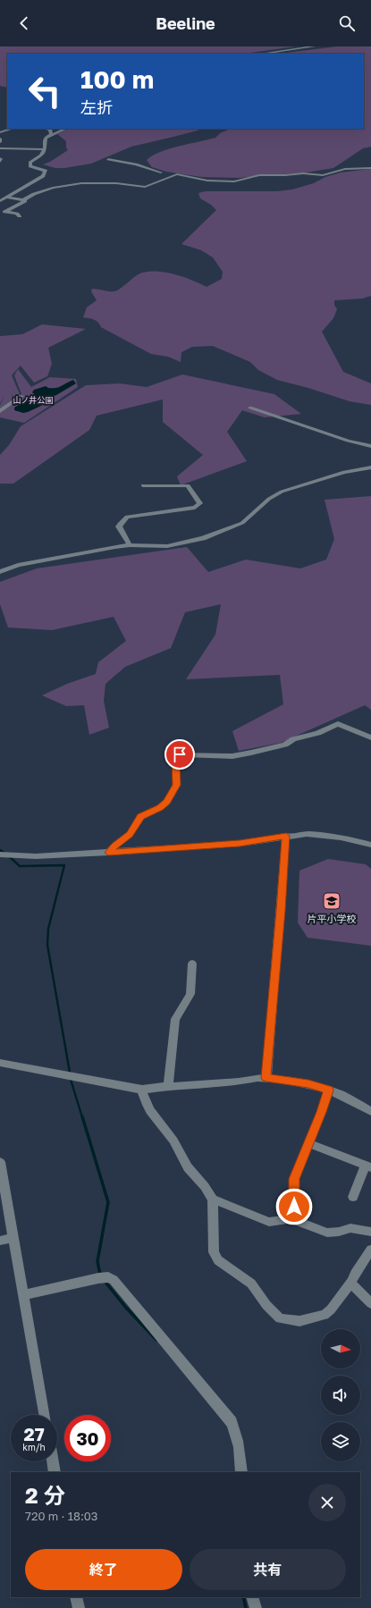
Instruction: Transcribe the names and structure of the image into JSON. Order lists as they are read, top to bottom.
{
  "parks": ["山ノ井公園"],
  "places": {
    "school or university": ["片平小学校"]
  },
  "north": "right",
  "page": {
    "header": "Beeline",
    "turn": ["100 m", "左折"],
    "speed": "27 km/h",
    "limit": "30",
    "heading": ["2 分", "720 m · 18:03"],
    "buttons": ["終了", "共有"]
  }
}
